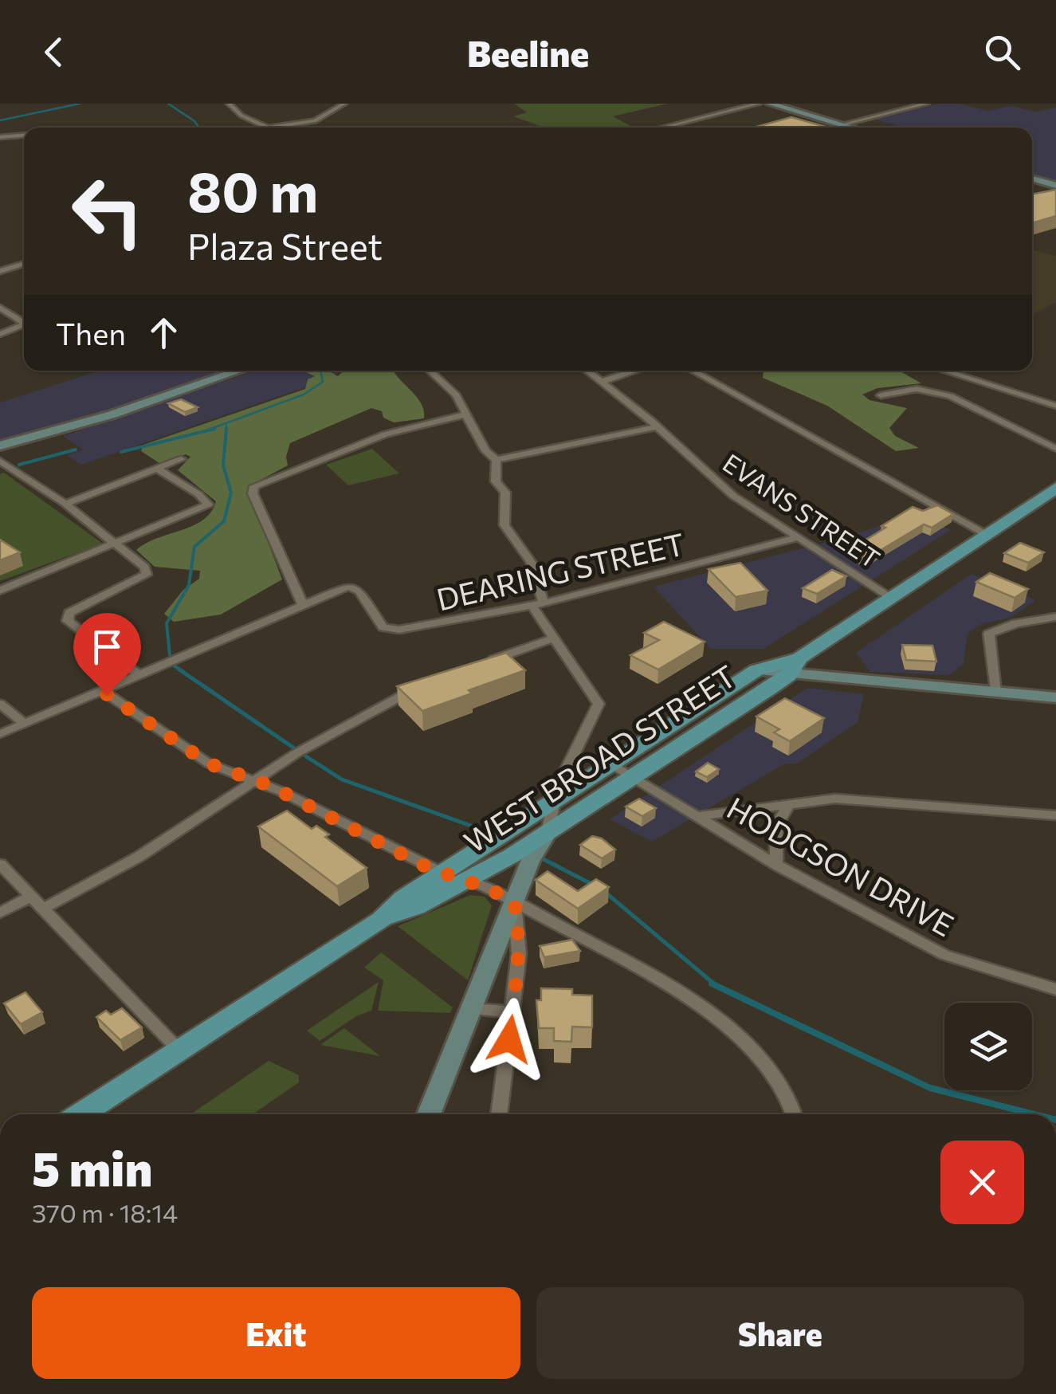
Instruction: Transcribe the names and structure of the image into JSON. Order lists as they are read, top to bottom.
{
  "streets": {
    "main road": ["WEST BROAD STREET"],
    "street": ["EVANS STREET", "DEARING STREET", "HODGSON DRIVE"]
  },
  "crossings": [
    ["EVANS STREET", "DEARING STREET"],
    ["EVANS STREET", "WEST BROAD STREET"],
    ["WEST BROAD STREET", "HODGSON DRIVE"]
  ],
  "page": {
    "header": "Beeline",
    "turn": ["80 m", "Plaza Street"],
    "then": "Then",
    "heading": ["5 min", "370 m · 18:14"],
    "buttons": ["Exit", "Share"]
  }
}
